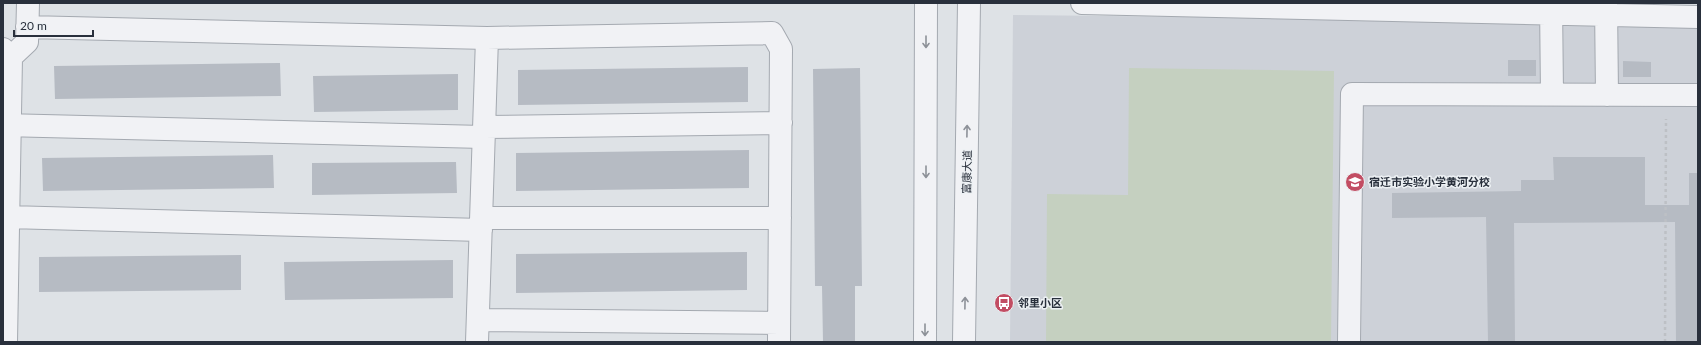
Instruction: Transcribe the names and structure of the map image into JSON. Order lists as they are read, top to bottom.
{
  "streets": {
    "street": ["富康大道"]
  },
  "places": {
    "school or university": ["宿迁市实验小学黄河分校"],
    "bus stop": ["邻里小区"]
  },
  "scale_bar": "20 m"
}
